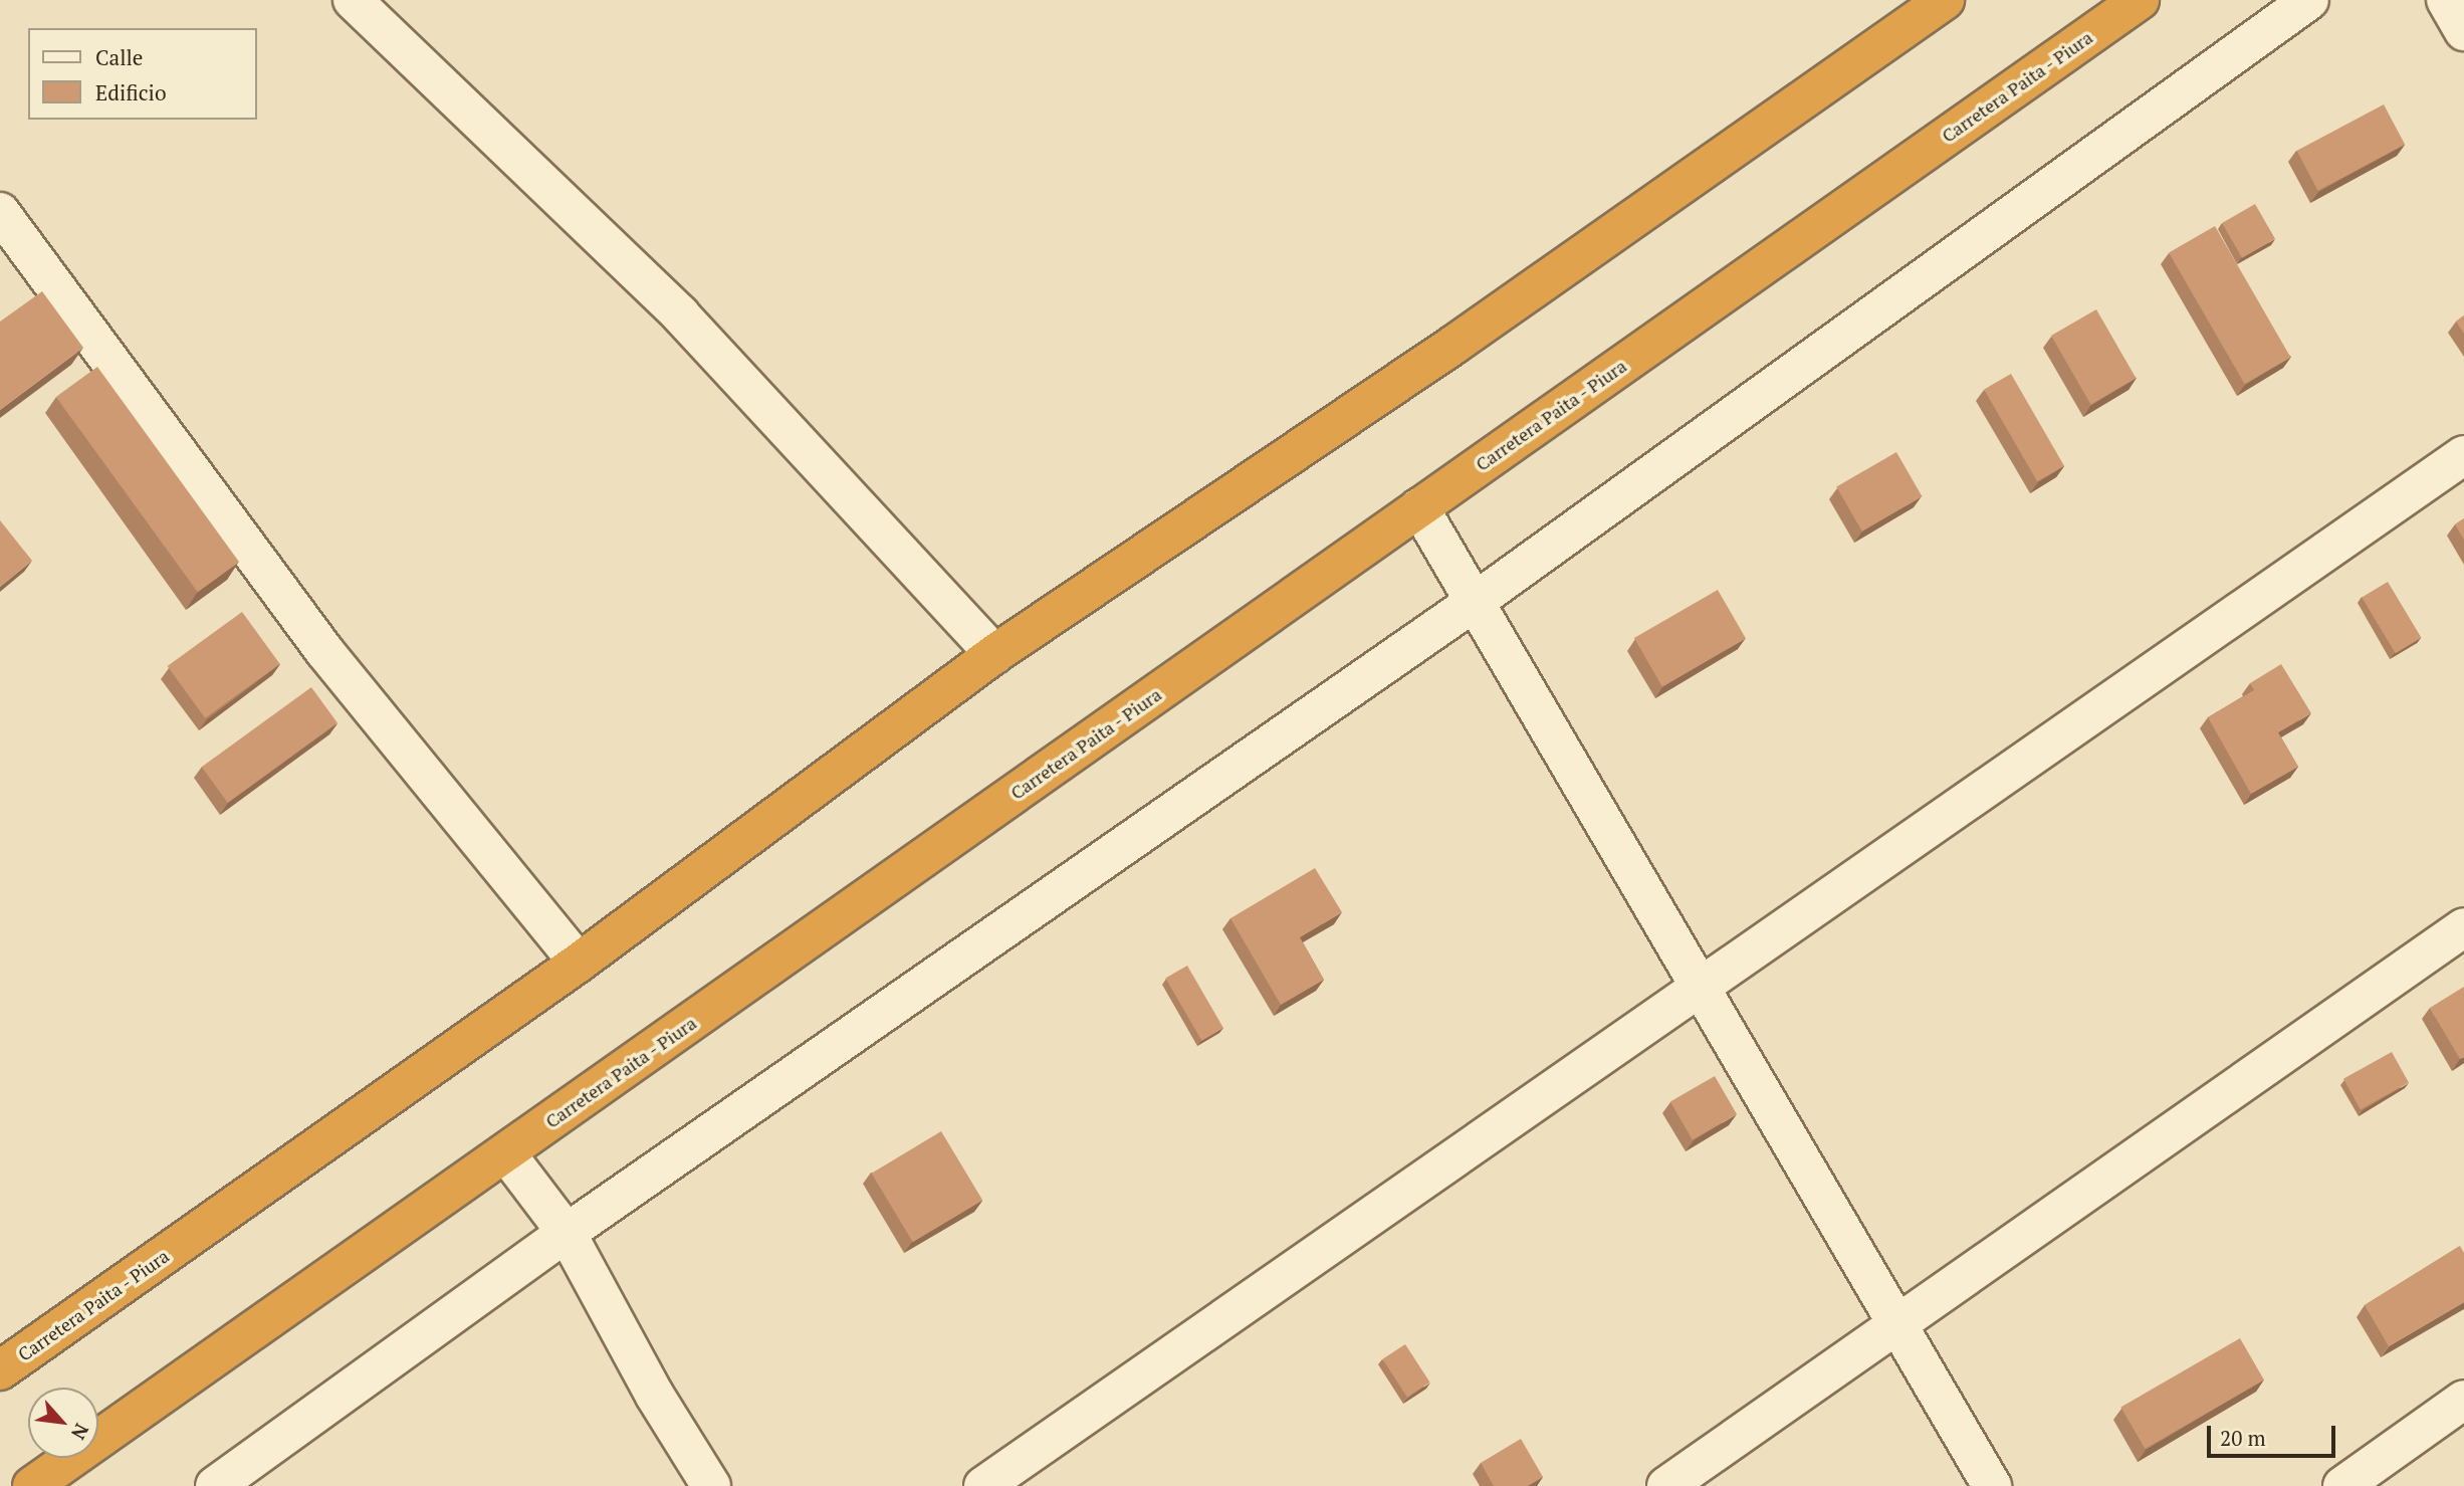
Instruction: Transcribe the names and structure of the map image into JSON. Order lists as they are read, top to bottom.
{
  "streets": {
    "highway": ["Carretera Paita - Piura"]
  },
  "legend": ["Calle", "Edificio"],
  "scale_bar": "20 m",
  "north": "bottom right"
}
